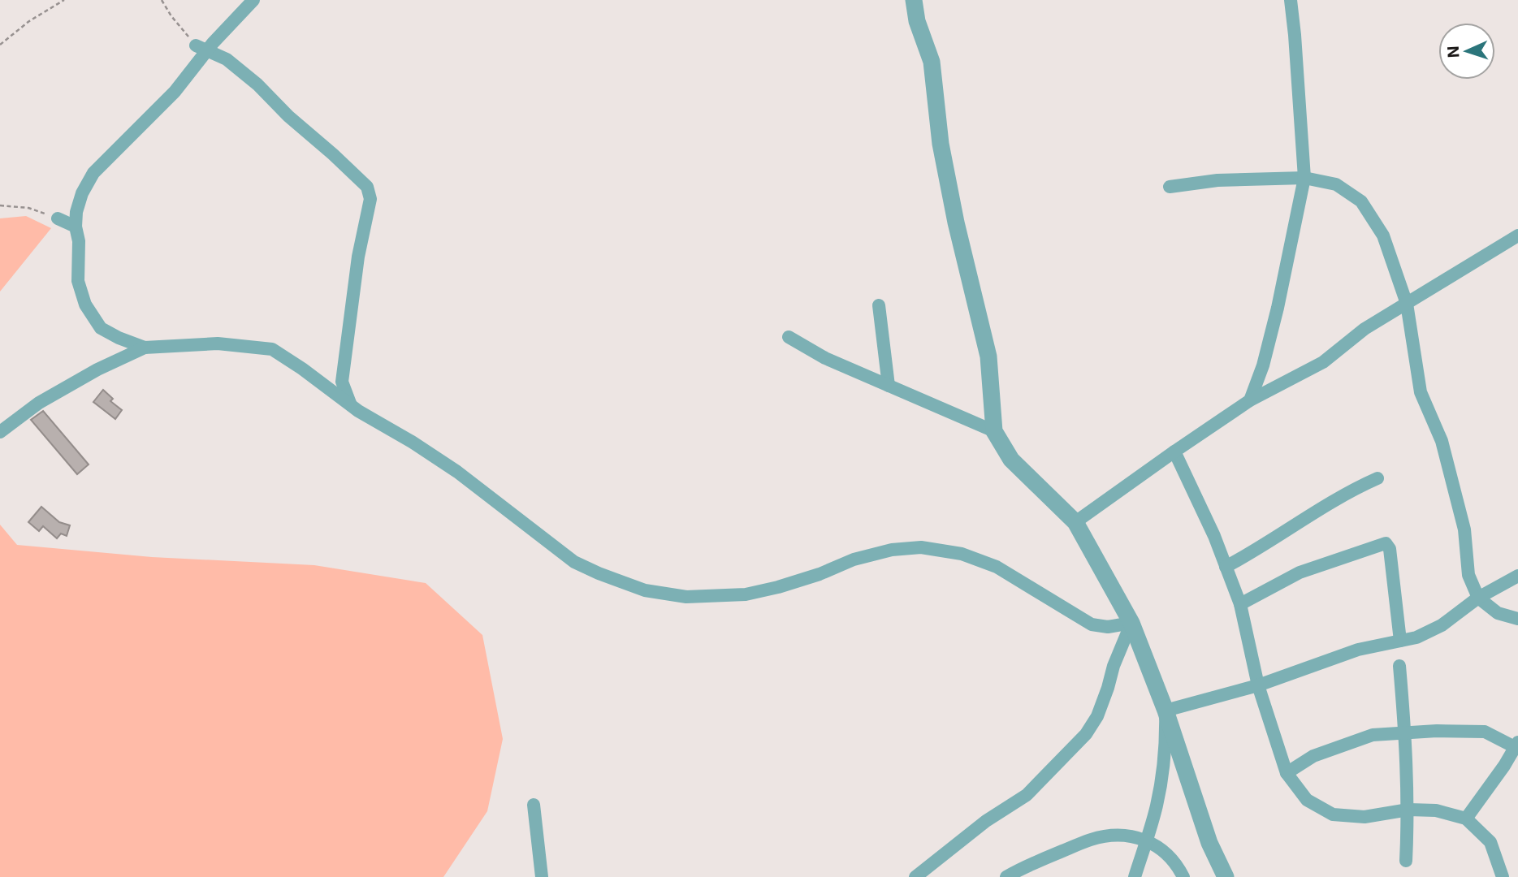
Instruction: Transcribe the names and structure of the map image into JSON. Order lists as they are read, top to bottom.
{
  "north": "left"
}
